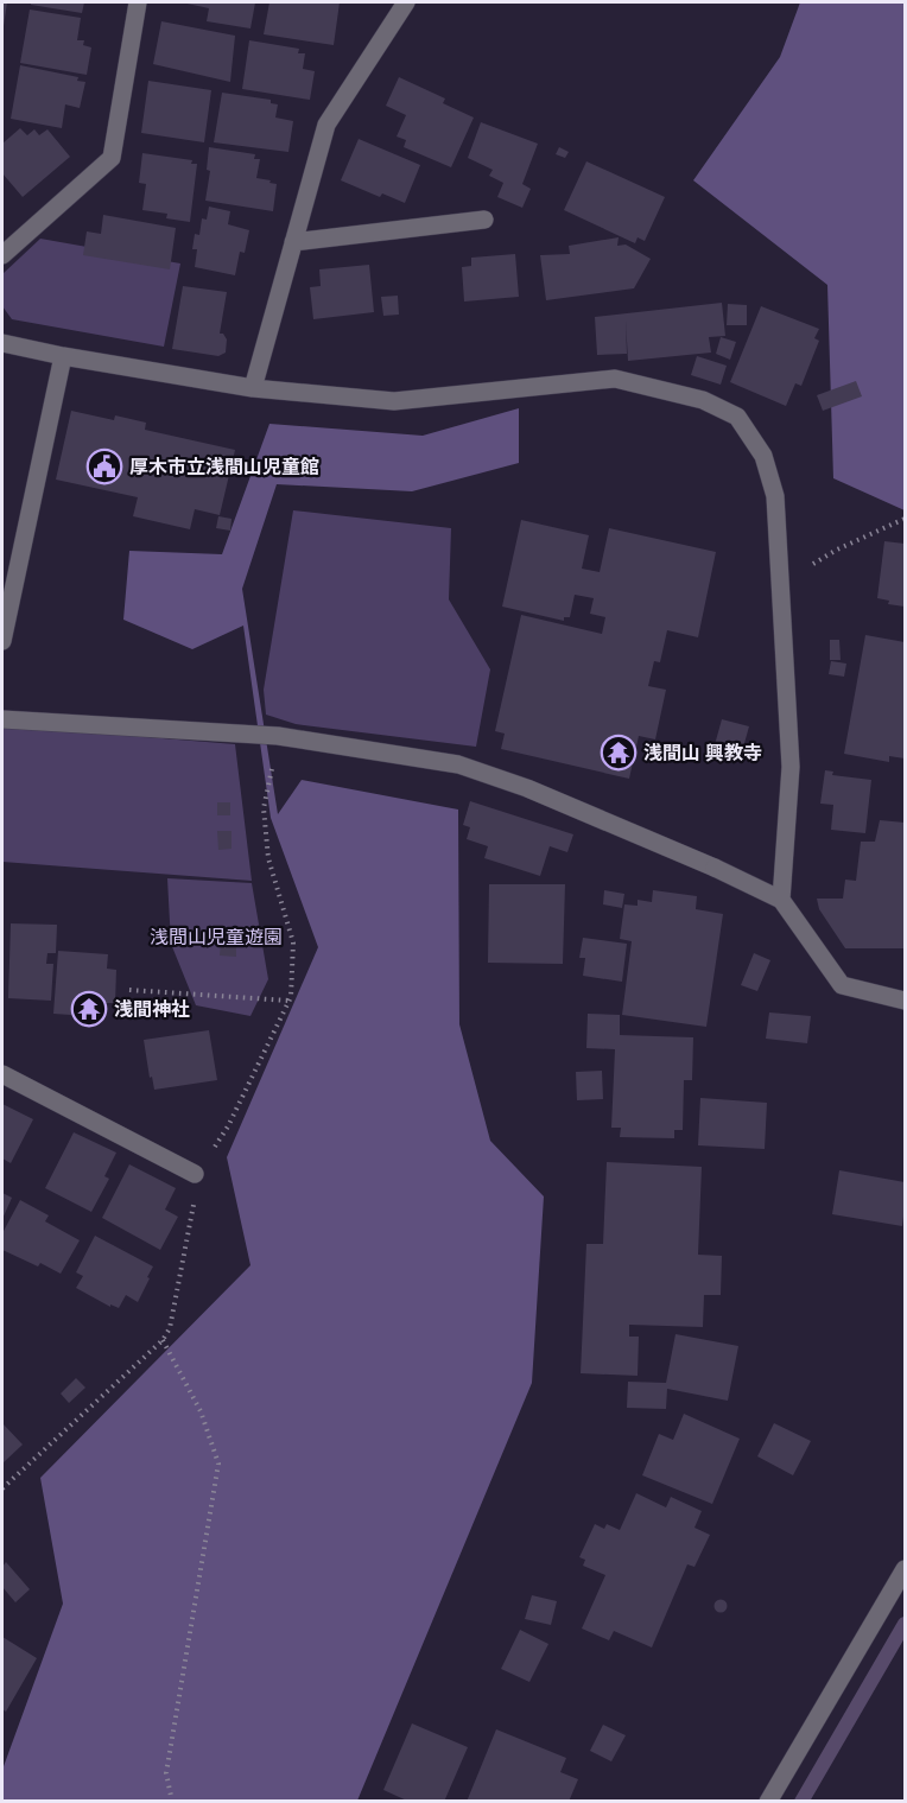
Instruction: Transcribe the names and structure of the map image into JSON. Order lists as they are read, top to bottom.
{
  "parks": ["浅間山児童遊園"],
  "places": {
    "public building": ["厚木市立浅間山児童館"],
    "temple": ["浅間山 興教寺", "浅間神社"]
  }
}
